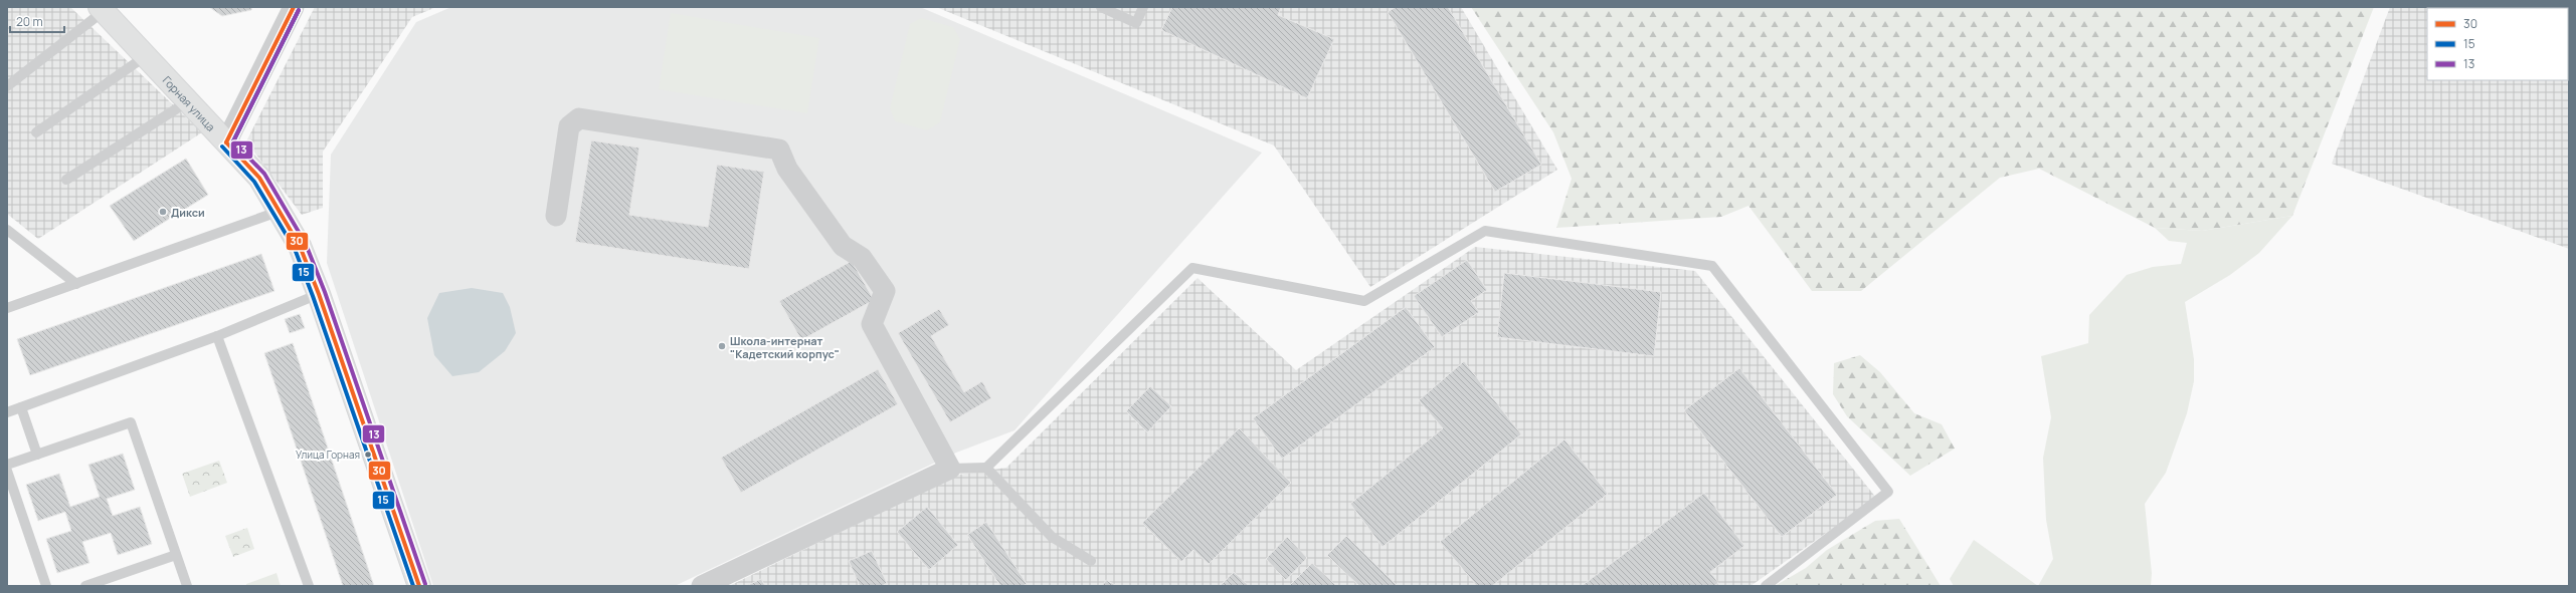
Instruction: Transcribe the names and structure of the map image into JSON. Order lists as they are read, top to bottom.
{
  "streets": {
    "street": ["Горная улица"]
  },
  "places": ["Дикси", "Школа-интернат \"Кадетский корпус\"", "Улица Горная"],
  "lines": ["transit line 30", "transit line 15", "transit line 13"],
  "legend": ["30", "15", "13"],
  "scale_bar": "20 m"
}
